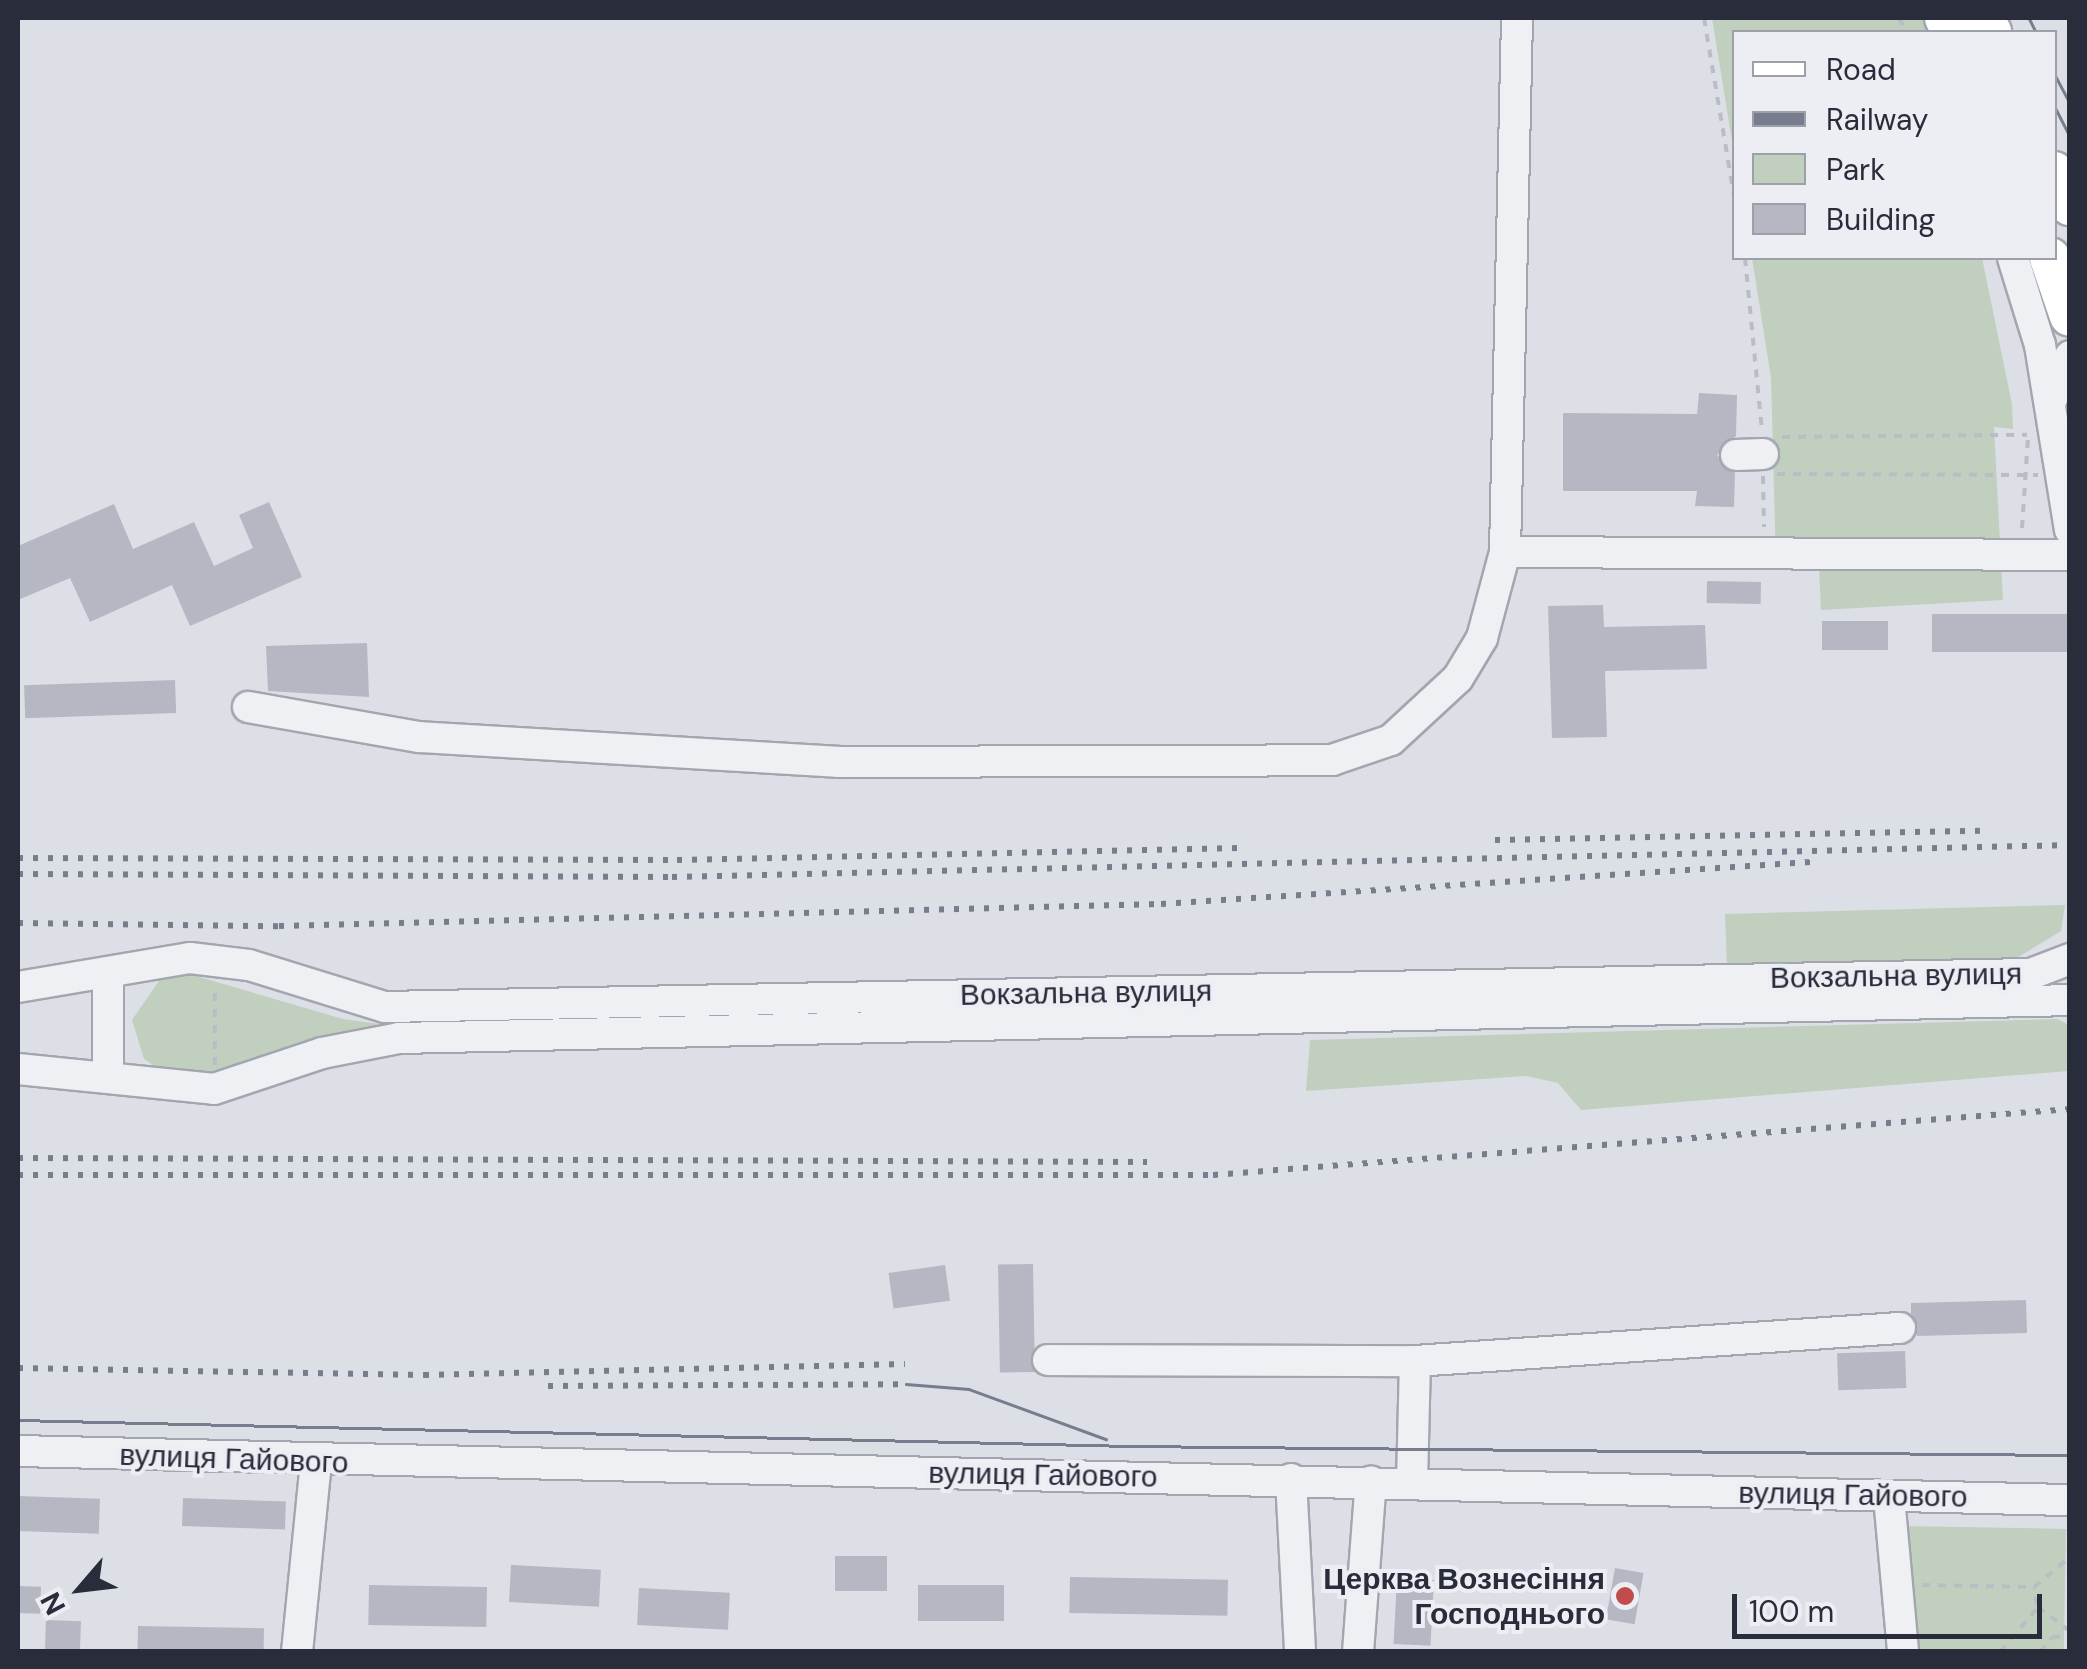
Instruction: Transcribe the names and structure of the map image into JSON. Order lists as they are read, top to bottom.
{
  "streets": {
    "street": ["Вокзальна вулиця", "вулиця Гайового"]
  },
  "places": ["Церква Вознесіння Господнього"],
  "legend": [
    "Road",
    "Railway",
    "Park",
    "Building"
  ],
  "scale_bar": "100 m",
  "north": "bottom left"
}
